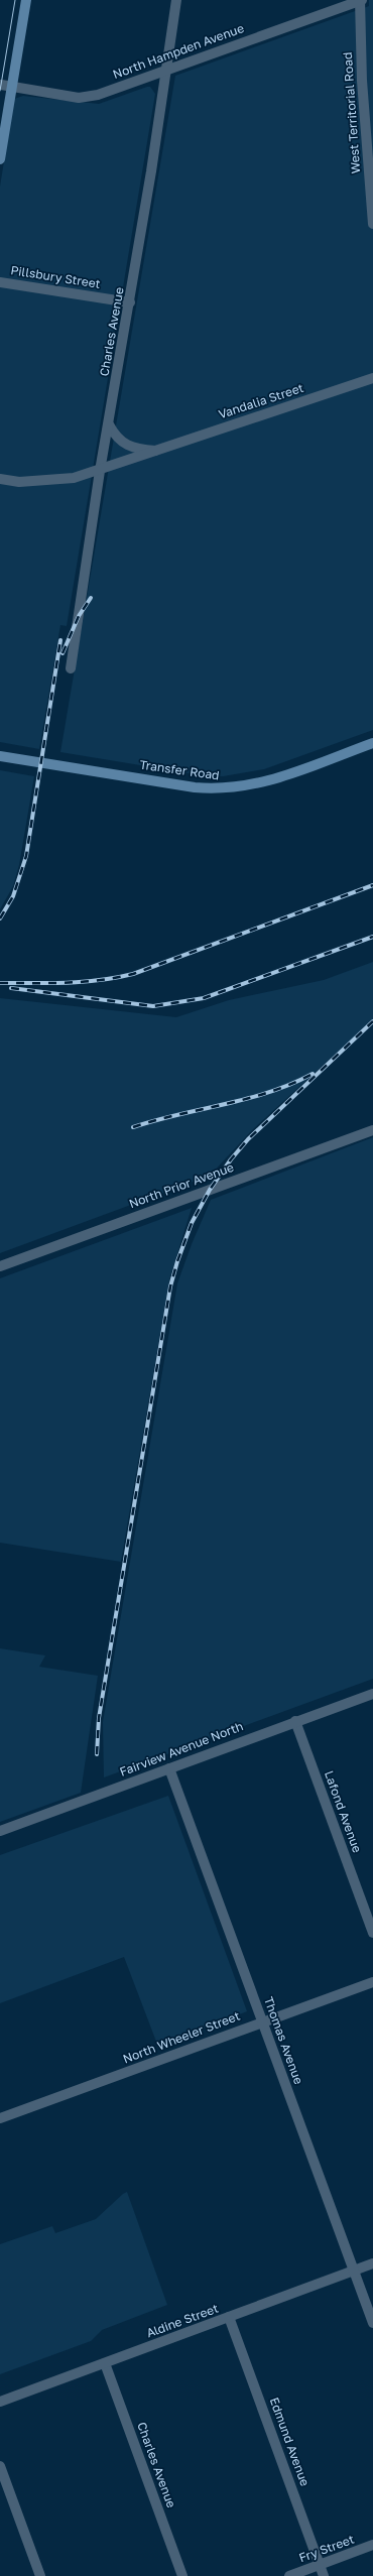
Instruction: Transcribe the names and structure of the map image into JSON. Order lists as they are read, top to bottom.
{
  "streets": {
    "main road": ["Transfer Road"],
    "street": [
      "North Hampden Avenue",
      "West Territorial Road",
      "Pillsbury Street",
      "Charles Avenue",
      "Vandalia Street",
      "North Prior Avenue",
      "Fairview Avenue North",
      "Lafond Avenue",
      "North Wheeler Street",
      "Thomas Avenue",
      "Aldine Street",
      "Edmund Avenue",
      "Fry Street"
    ]
  },
  "crossings": [
    ["North Hampden Avenue", "West Territorial Road"],
    ["North Hampden Avenue", "Charles Avenue"],
    ["Pillsbury Street", "Charles Avenue"],
    ["Charles Avenue", "Vandalia Street"],
    ["Charles Avenue", "Aldine Street"],
    ["Fairview Avenue North", "Lafond Avenue"],
    ["Fairview Avenue North", "Thomas Avenue"],
    ["North Wheeler Street", "Thomas Avenue"],
    ["Thomas Avenue", "Aldine Street"],
    ["Aldine Street", "Edmund Avenue"],
    ["Edmund Avenue", "Fry Street"]
  ]
}
